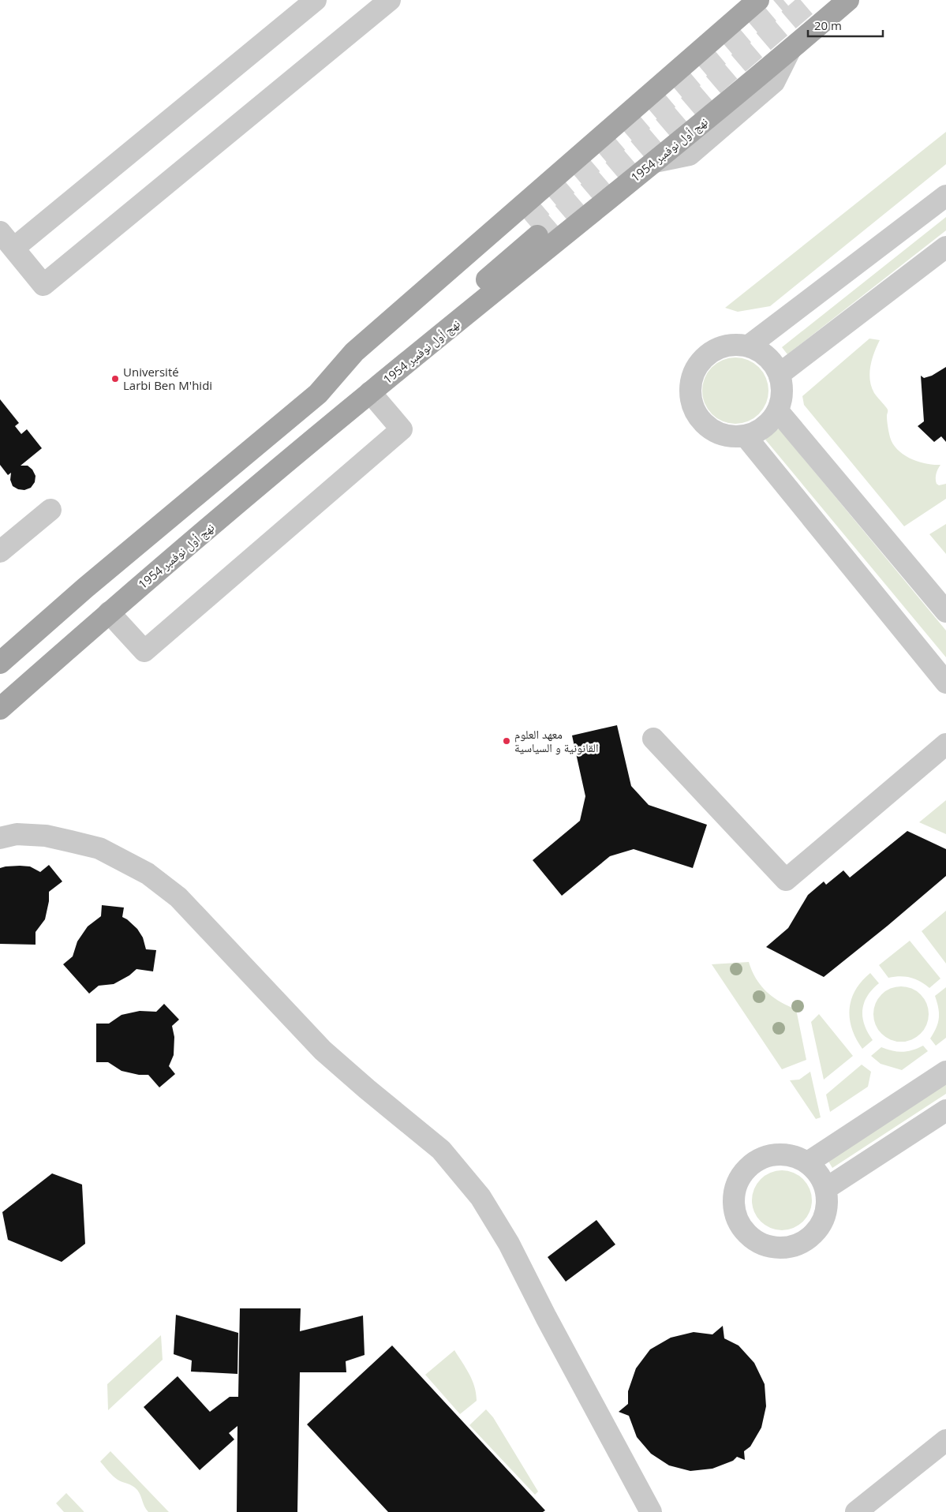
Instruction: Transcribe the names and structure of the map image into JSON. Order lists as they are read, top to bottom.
{
  "streets": {
    "main road": ["نهج أول نوفمبر 1954"]
  },
  "places": ["Université Larbi Ben M'hidi", "معهد العلوم القانونية و السياسية"],
  "scale_bar": "20 m"
}
